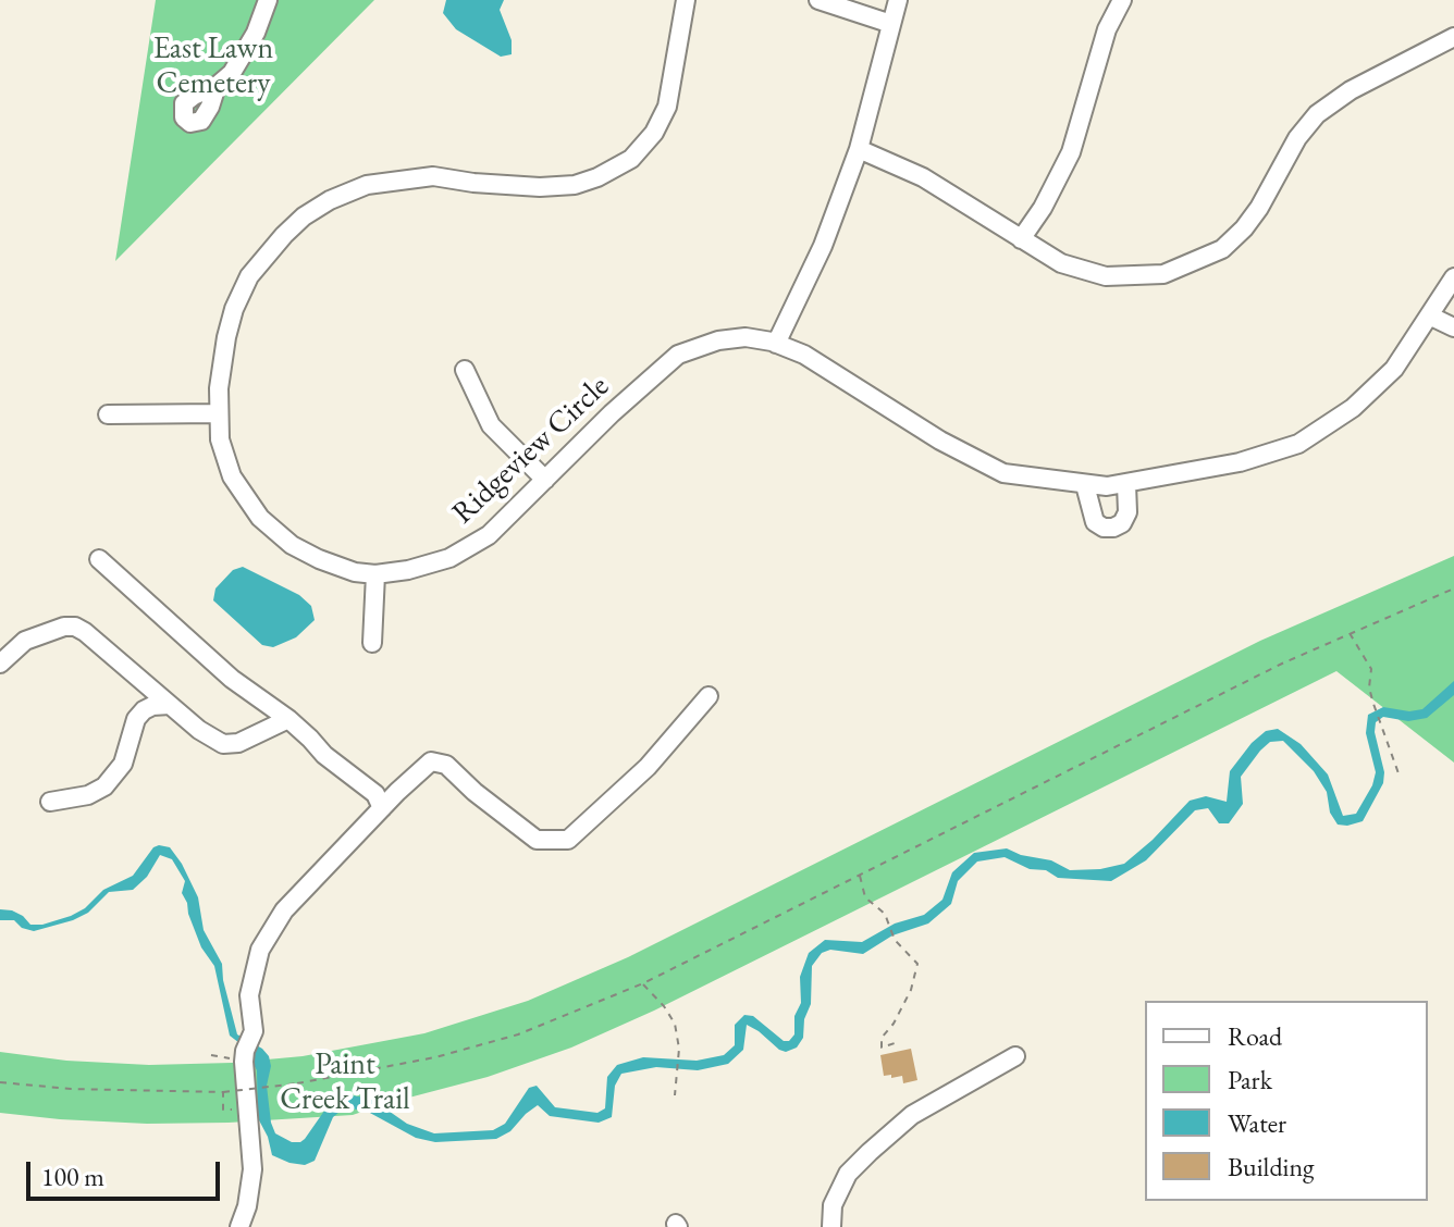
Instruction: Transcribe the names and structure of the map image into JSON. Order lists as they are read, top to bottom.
{
  "streets": {
    "street": ["Ridgeview Circle"]
  },
  "parks": ["East Lawn Cemetery", "Paint Creek Trail"],
  "legend": [
    "Road",
    "Park",
    "Water",
    "Building"
  ],
  "scale_bar": "100 m"
}
